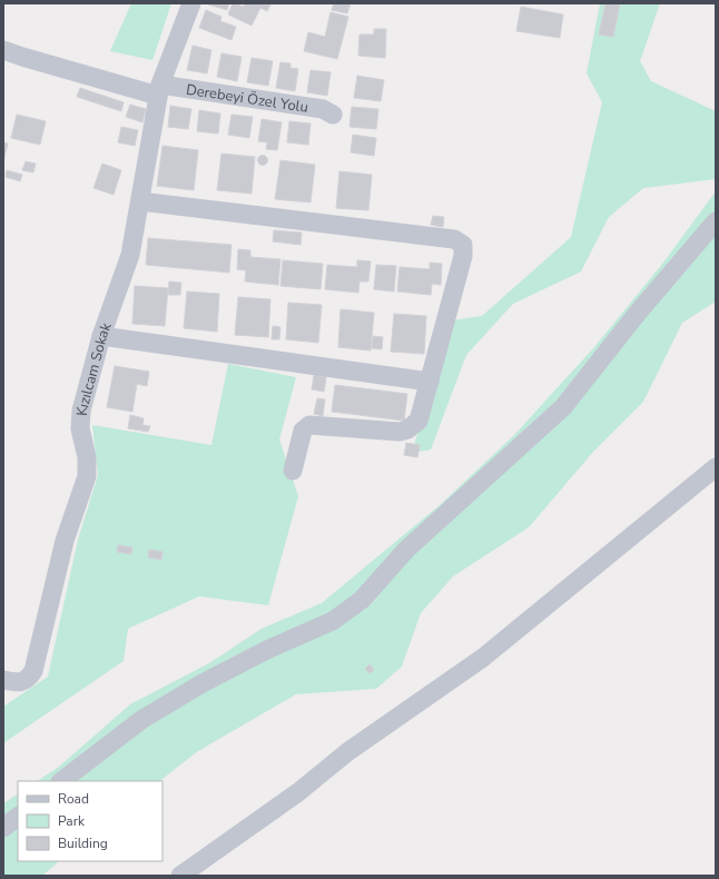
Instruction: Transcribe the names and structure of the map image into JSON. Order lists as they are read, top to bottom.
{
  "streets": {
    "street": ["Derebeyi Özel Yolu", "Kızılcam Sokak"]
  },
  "crossings": [
    ["Derebeyi Özel Yolu", "Kızılcam Sokak"]
  ],
  "legend": ["Road", "Park", "Building"]
}
